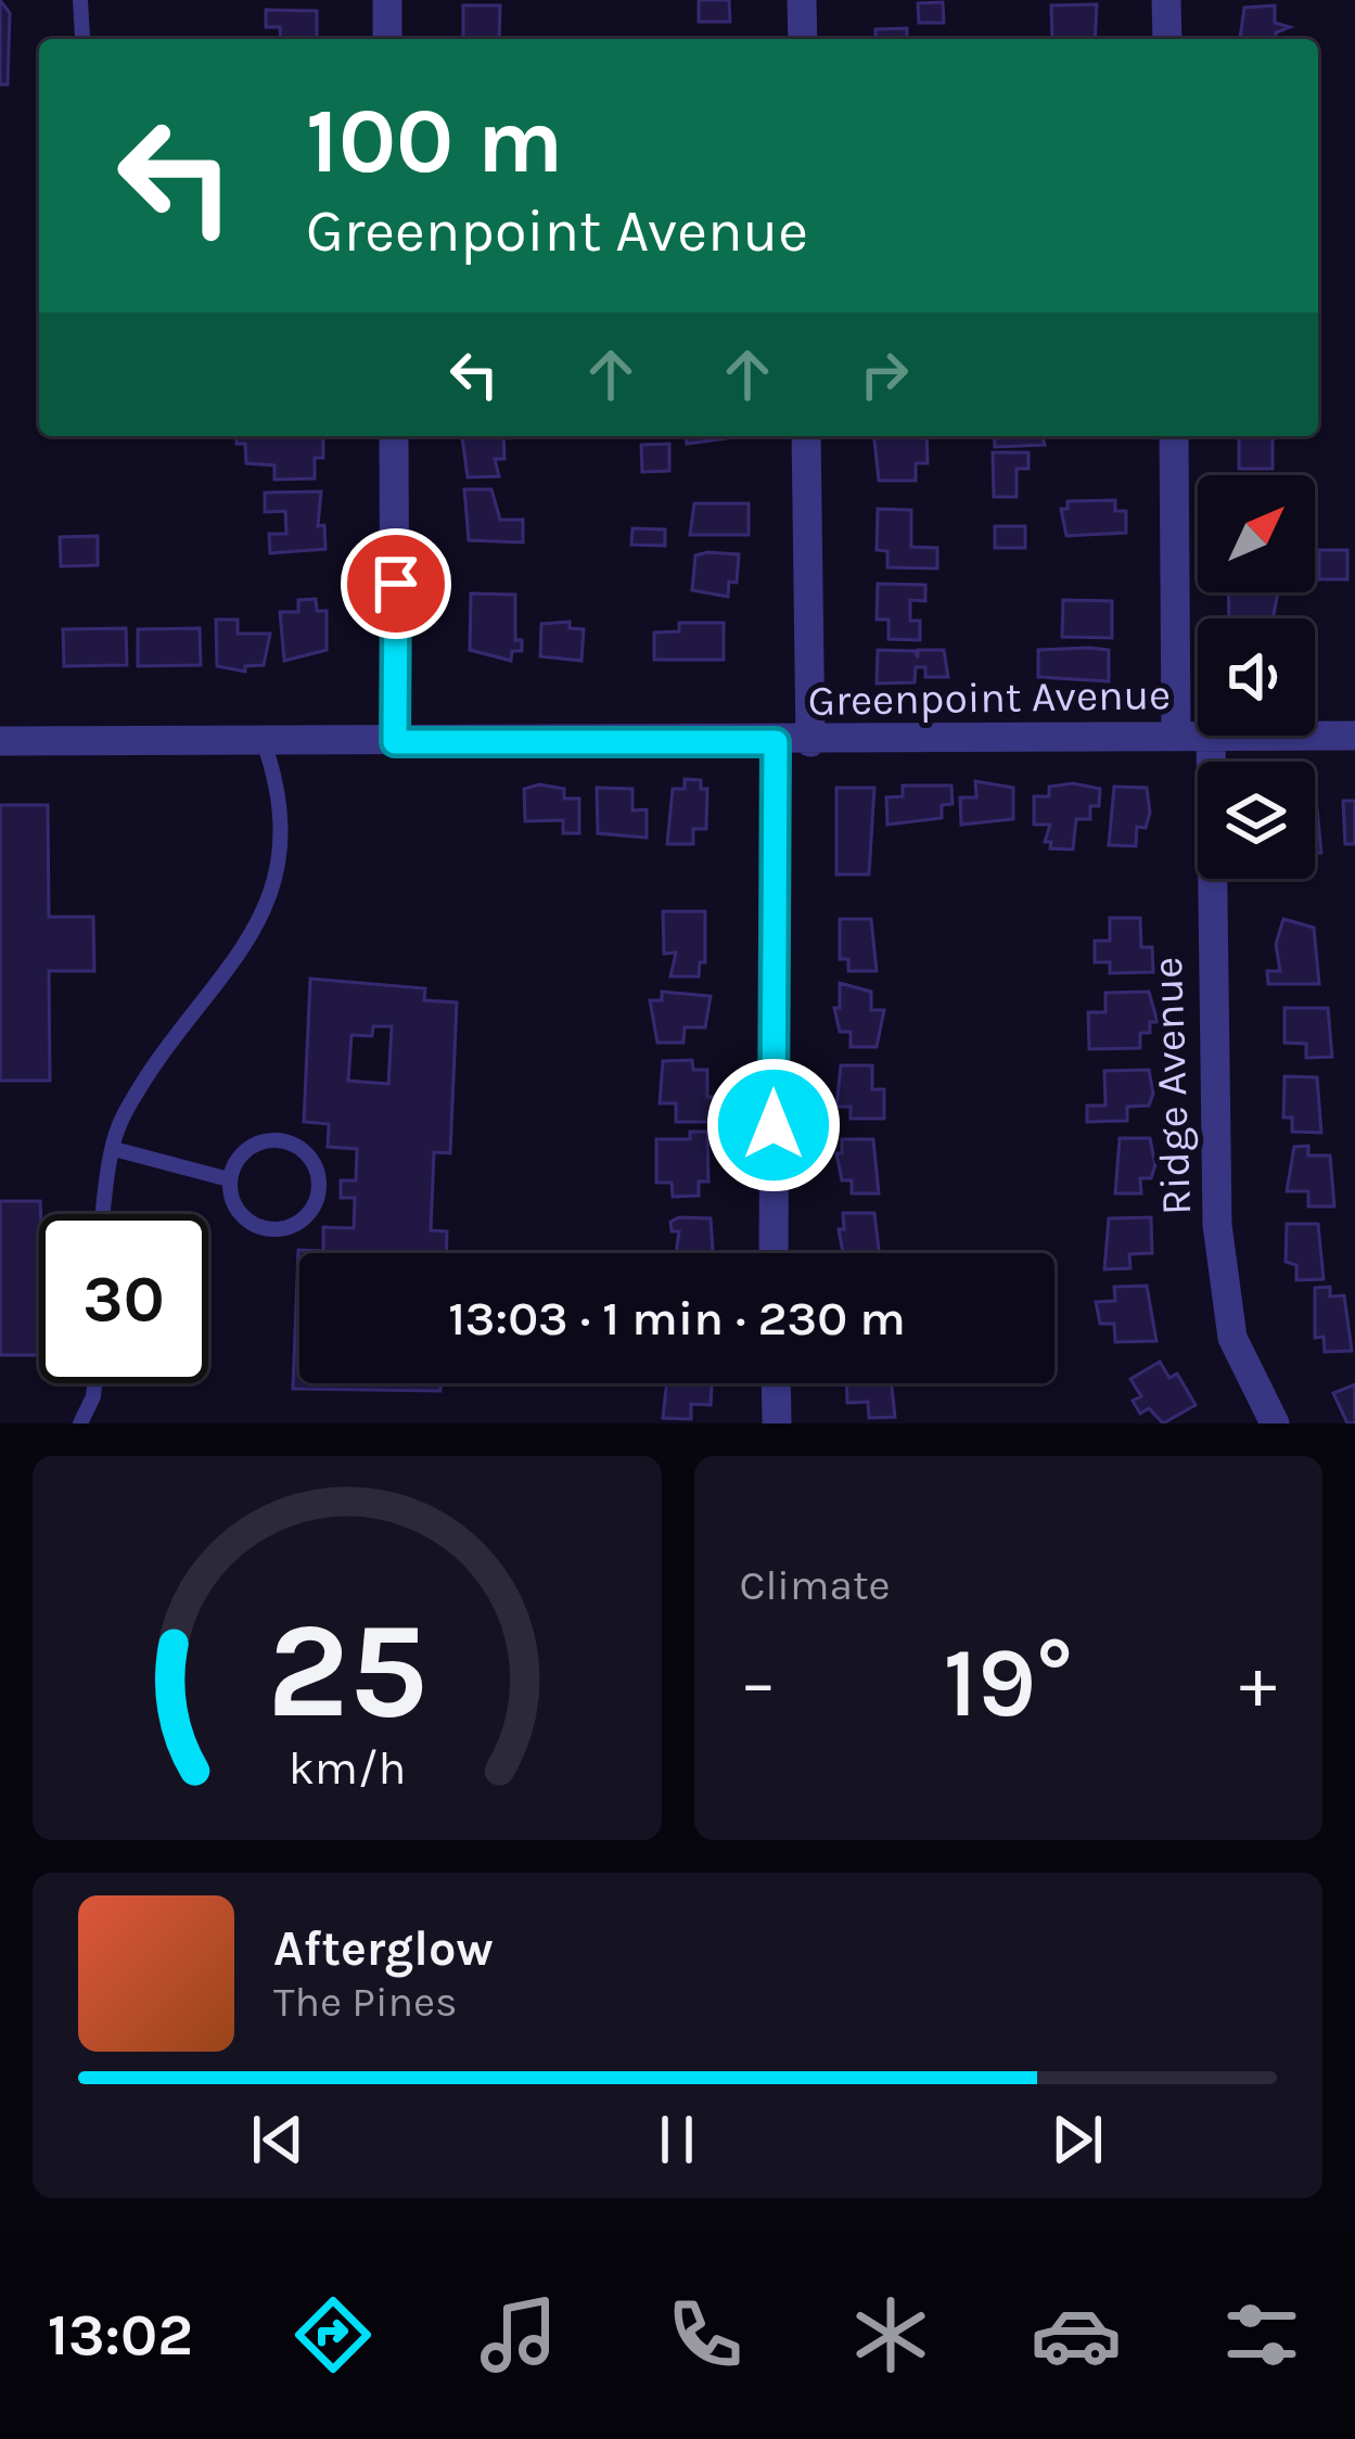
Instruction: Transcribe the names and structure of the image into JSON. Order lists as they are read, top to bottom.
{
  "streets": {
    "street": ["Greenpoint Avenue", "Ridge Avenue"]
  },
  "crossings": [
    ["Greenpoint Avenue", "Ridge Avenue"]
  ],
  "north": "top right",
  "page": {
    "turn": ["100 m", "Greenpoint Avenue"],
    "limit": "30",
    "trip": "13:03 · 1 min · 230 m",
    "tile": "Climate",
    "heat": ["−", "19°", "+"],
    "song": ["Afterglow", "The Pines"],
    "tabs": "13:02",
    "gauge": ["25", "km/h"]
  }
}
